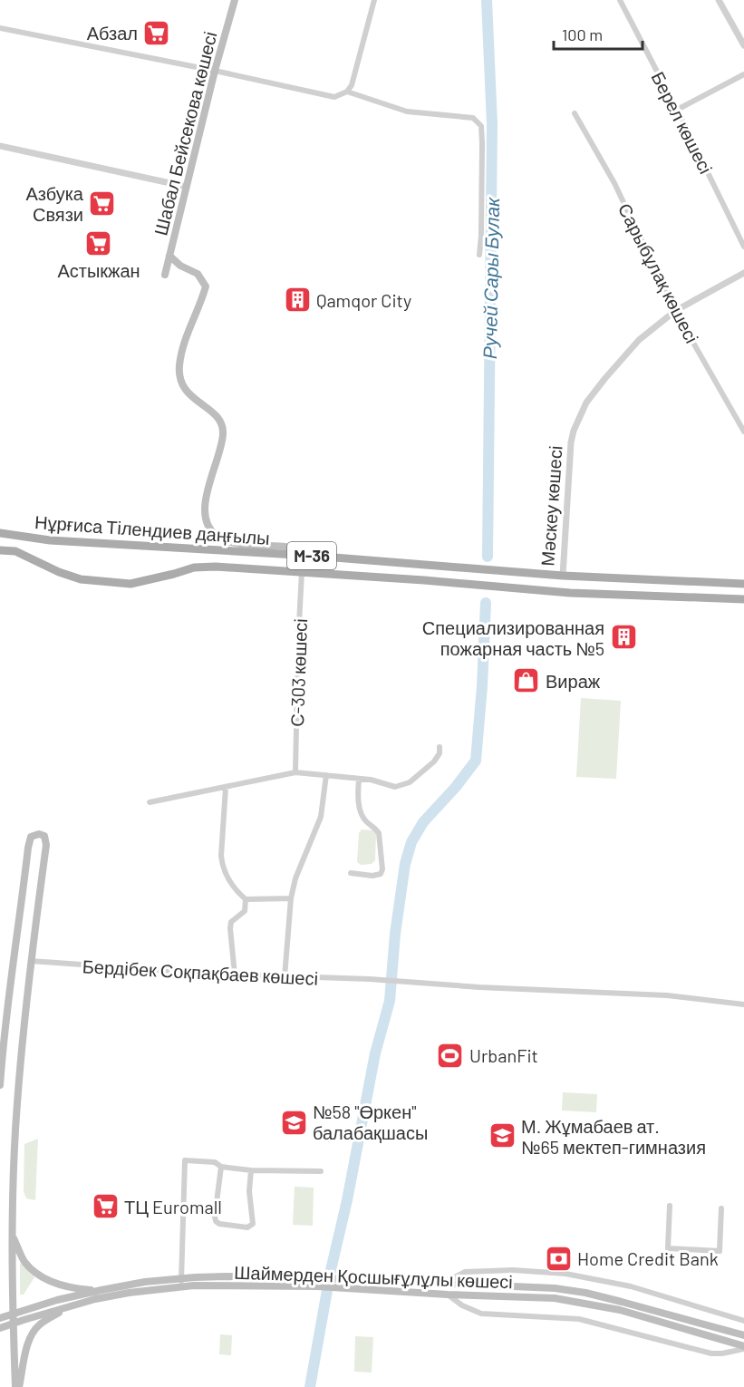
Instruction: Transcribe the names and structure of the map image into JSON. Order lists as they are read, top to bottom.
{
  "streets": {
    "main road": [
      "Шабал Бейсекова көшесі",
      "Мәскеу көшесі",
      "Нұрғиса Тілендиев даңғылы",
      "M-36",
      "Шаймерден Қосшығұлұлы көшесі"
    ],
    "street": [
      "Берел көшесі",
      "Сарыбұлақ көшесі",
      "С-303 көшесі",
      "Бердібек Соқпақбаев көшесі"
    ]
  },
  "crossings": [
    ["Сарыбұлақ көшесі", "Мәскеу көшесі"],
    ["Мәскеу көшесі", "Нұрғиса Тілендиев даңғылы"],
    ["Мәскеу көшесі", "M-36"],
    ["Нұрғиса Тілендиев даңғылы", "M-36"],
    ["Нұрғиса Тілендиев даңғылы", "С-303 көшесі"]
  ],
  "water": ["Ручей Сары Булак"],
  "places": {
    "supermarket": [
      "Абзал",
      "Азбука Связи",
      "Астыкжан",
      "ТЦ Euromall"
    ],
    "building": ["Qamqor City", "Специализированная пожарная часть №5"],
    "shop": ["Вираж"],
    "sports": ["UrbanFit"],
    "school or university": ["№58 \"Өркен\" балабақшасы", "М. Жұмабаев ат. №65 мектеп-гимназия"],
    "bank": ["Home Credit Bank"]
  },
  "scale_bar": "100 m"
}
